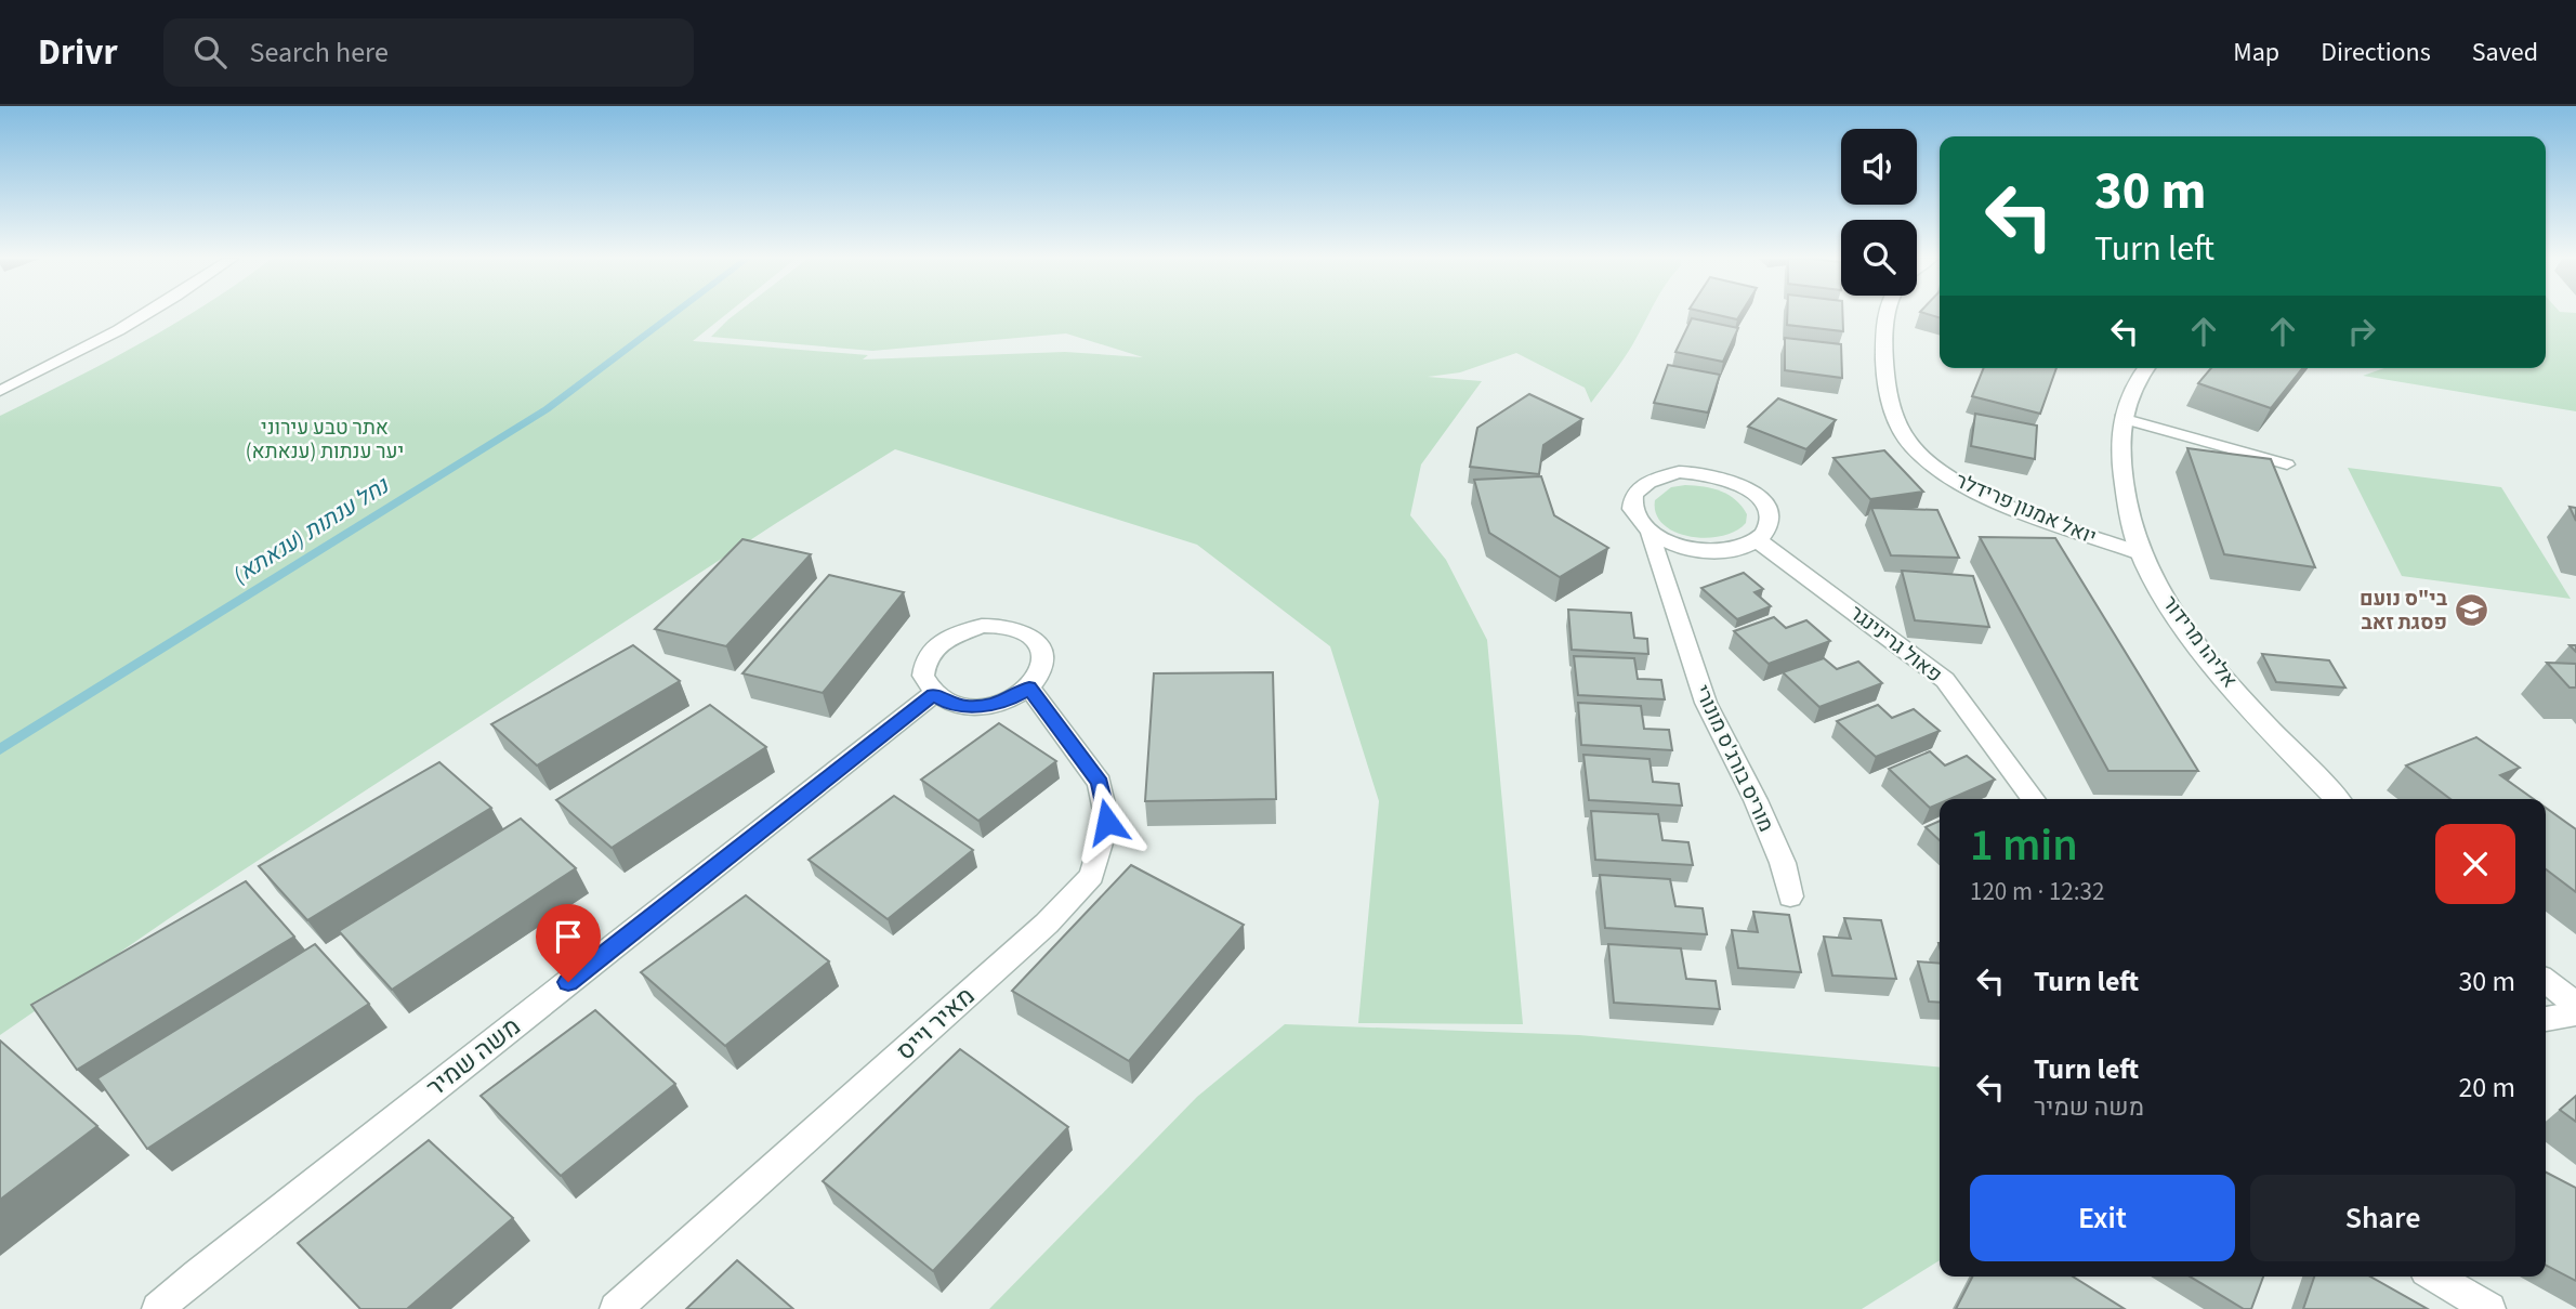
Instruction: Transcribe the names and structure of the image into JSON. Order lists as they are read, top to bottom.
{
  "streets": {
    "street": [
      "יואל אמנון פרידלר",
      "אליהו מרידור",
      "פאול גרינינגר",
      "מוריס בורג'ס מונורי",
      "מאיר וייס",
      "משה שמיר"
    ]
  },
  "crossings": [
    ["יואל אמנון פרידלר", "אליהו מרידור"],
    ["פאול גרינינגר", "מוריס בורג'ס מונורי"],
    ["מאיר וייס", "משה שמיר"]
  ],
  "water": ["נחל ענתות (ענאתא)"],
  "parks": ["אתר טבע עירוני יער ענתות (ענאתא)"],
  "places": {
    "school or university": ["בי\"ס נועם פסגת זאב"]
  },
  "page": {
    "header": "Drivr",
    "search": "Search here",
    "nav": ["Map", "Directions", "Saved"],
    "turn": ["30 m", "Turn left"],
    "heading": ["1 min", "120 m · 12:32"],
    "list": [
      {
        "name": "Turn left",
        "value": "30 m"
      },
      {
        "name": "Turn left",
        "note": "משה שמיר",
        "value": "20 m"
      }
    ],
    "buttons": ["Exit", "Share"]
  }
}
